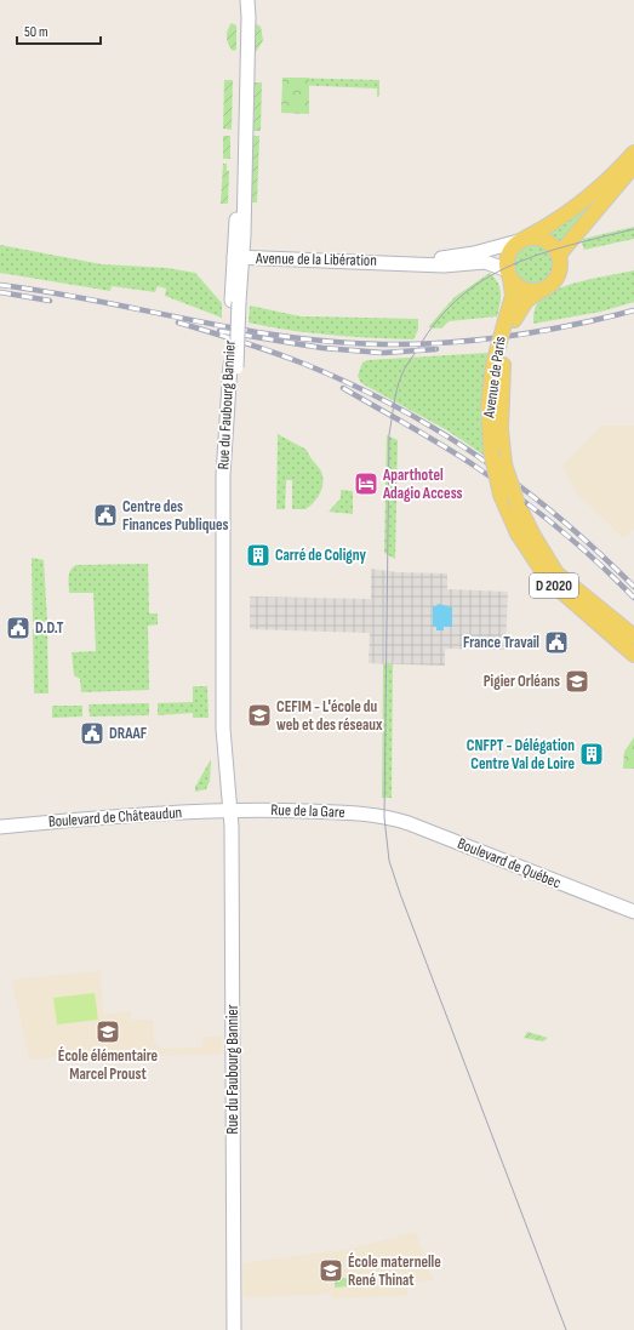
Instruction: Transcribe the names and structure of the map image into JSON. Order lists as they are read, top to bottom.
{
  "streets": {
    "main road": [
      "Avenue de la Libération",
      "Avenue de Paris",
      "Rue du Faubourg Bannier",
      "D 2020",
      "Rue de la Gare",
      "Boulevard de Châteaudun",
      "Boulevard de Québec"
    ]
  },
  "crossings": [
    ["Avenue de la Libération", "Avenue de Paris"],
    ["Avenue de la Libération", "Rue du Faubourg Bannier"],
    ["Rue du Faubourg Bannier", "Rue de la Gare"],
    ["Rue du Faubourg Bannier", "Boulevard de Châteaudun"],
    ["Rue de la Gare", "Boulevard de Châteaudun"],
    ["Rue de la Gare", "Boulevard de Québec"]
  ],
  "places": {
    "hotel": ["Aparthotel Adagio Access"],
    "public building": [
      "Centre des Finances Publiques",
      "D.D.T",
      "France Travail",
      "DRAAF"
    ],
    "building": ["Carré de Coligny", "CNFPT - Délégation Centre Val de Loire"],
    "school or university": [
      "Pigier Orléans",
      "CEFIM - L'école du web et des réseaux",
      "École élémentaire Marcel Proust",
      "École maternelle René Thinat"
    ]
  },
  "scale_bar": "50 m"
}
